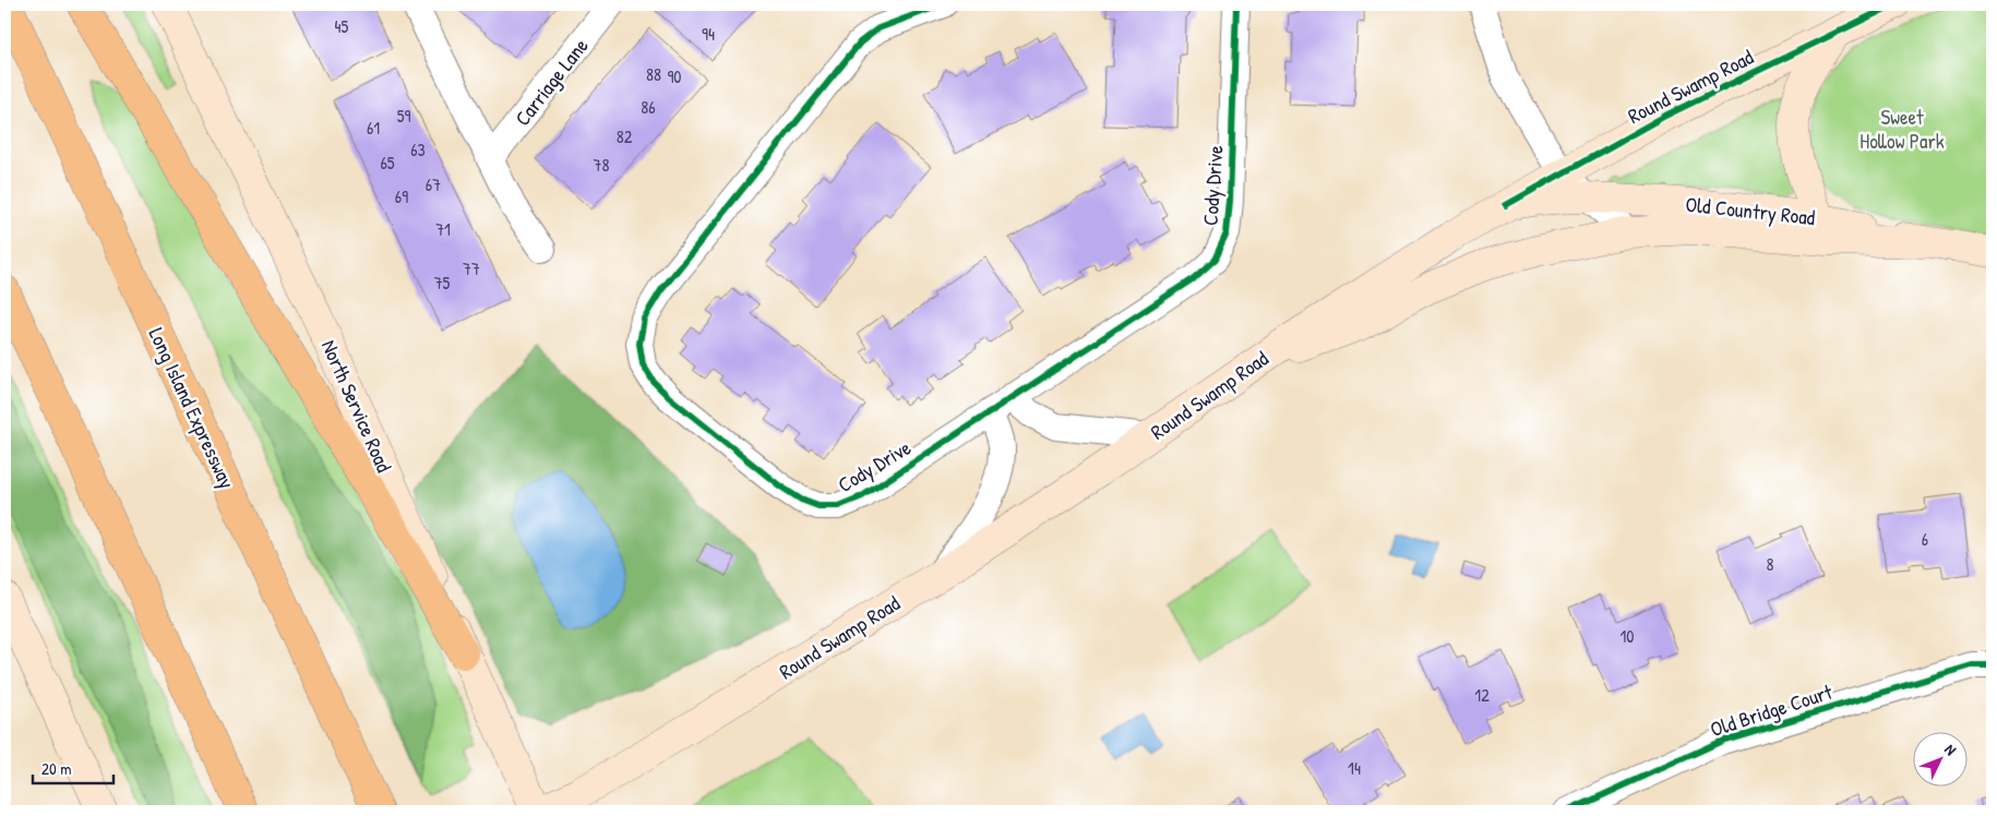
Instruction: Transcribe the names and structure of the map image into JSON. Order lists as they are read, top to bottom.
{
  "streets": {
    "highway": ["Long Island Expressway"],
    "main road": ["Round Swamp Road", "Old Country Road", "North Service Road"],
    "street": ["Carriage Lane", "Cody Drive", "Old Bridge Court"]
  },
  "crossings": [
    ["Round Swamp Road", "Old Country Road"],
    ["Round Swamp Road", "North Service Road"]
  ],
  "parks": ["Sweet Hollow Park"],
  "house_numbers": [
    "45",
    "94",
    "88",
    "90",
    "86",
    "59",
    "61",
    "82",
    "63",
    "65",
    "78",
    "67",
    "69",
    "71",
    "77",
    "75",
    "6",
    "8",
    "10",
    "12",
    "14"
  ],
  "scale_bar": "20 m",
  "north": "top right"
}
